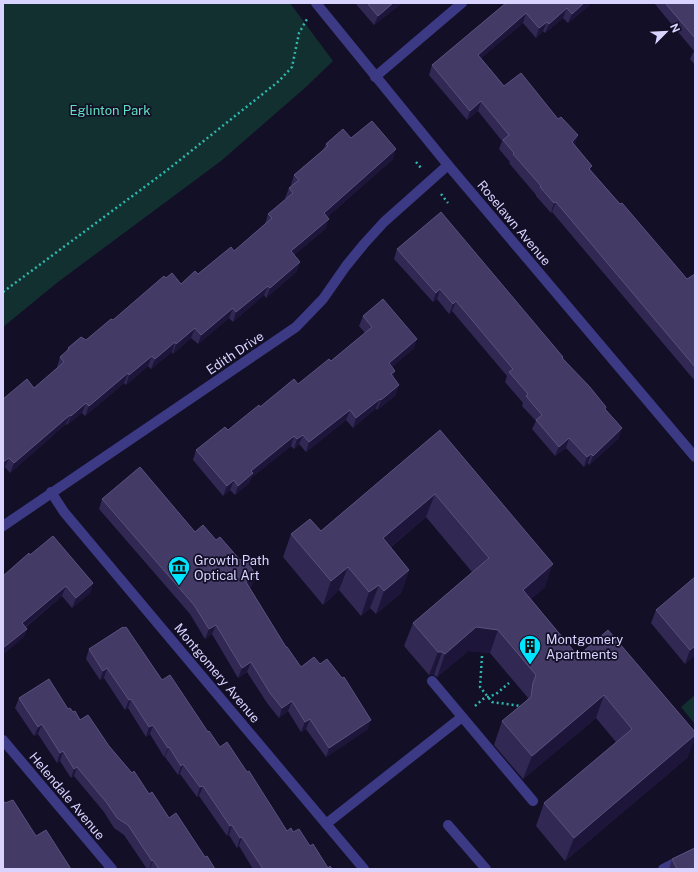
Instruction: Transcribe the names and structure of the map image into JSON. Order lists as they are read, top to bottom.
{
  "streets": {
    "street": [
      "Roselawn Avenue",
      "Edith Drive",
      "Montgomery Avenue",
      "Helendale Avenue"
    ]
  },
  "crossings": [
    ["Roselawn Avenue", "Edith Drive"],
    ["Edith Drive", "Montgomery Avenue"]
  ],
  "parks": ["Eglinton Park"],
  "places": {
    "museum": ["Growth Path Optical Art"],
    "building": ["Montgomery Apartments"]
  },
  "north": "top right"
}
